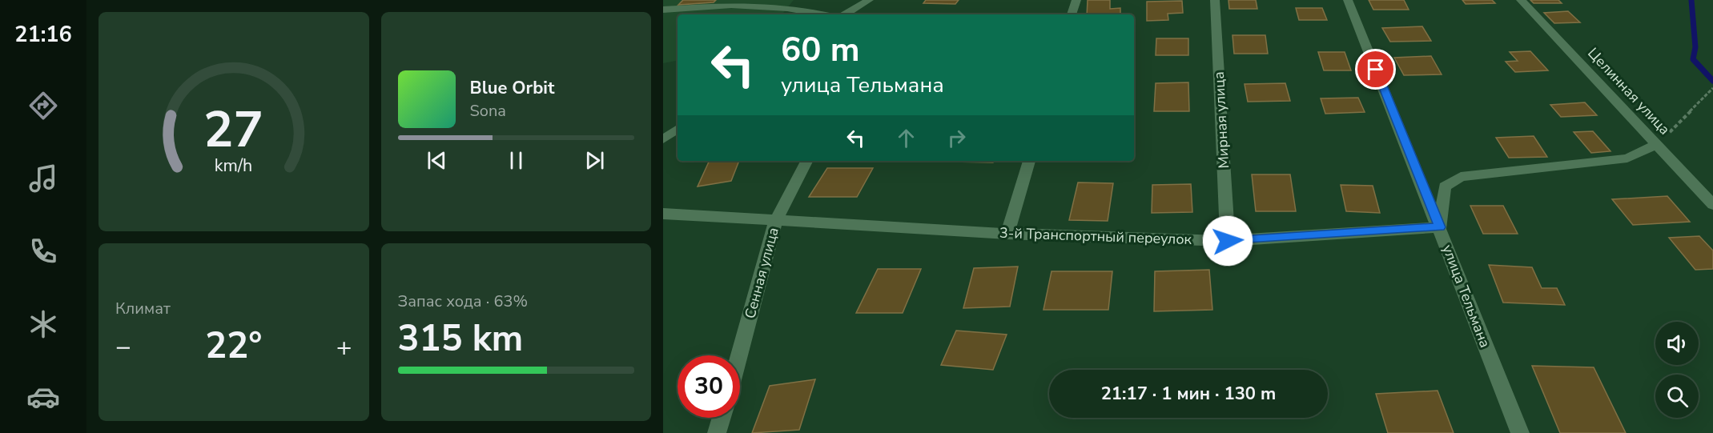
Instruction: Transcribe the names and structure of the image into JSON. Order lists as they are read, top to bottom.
{
  "streets": {
    "street": [
      "Целинная улица",
      "Мирная улица",
      "3-й Транспортный переулок",
      "Сенная улица",
      "улица Тельмана"
    ]
  },
  "crossings": [
    ["Мирная улица", "3-й Транспортный переулок"],
    ["3-й Транспортный переулок", "Сенная улица"],
    ["3-й Транспортный переулок", "улица Тельмана"]
  ],
  "page": {
    "tabs": "21:16",
    "turn": ["60 m", "улица Тельмана"],
    "song": ["Blue Orbit", "Sona"],
    "tile": [
      "Климат",
      ["Запас хода · 63%", "315 km"]
    ],
    "heat": ["−", "22°", "+"],
    "limit": "30",
    "trip": "21:17 · 1 мин · 130 m",
    "gauge": ["27", "km/h"]
  }
}
